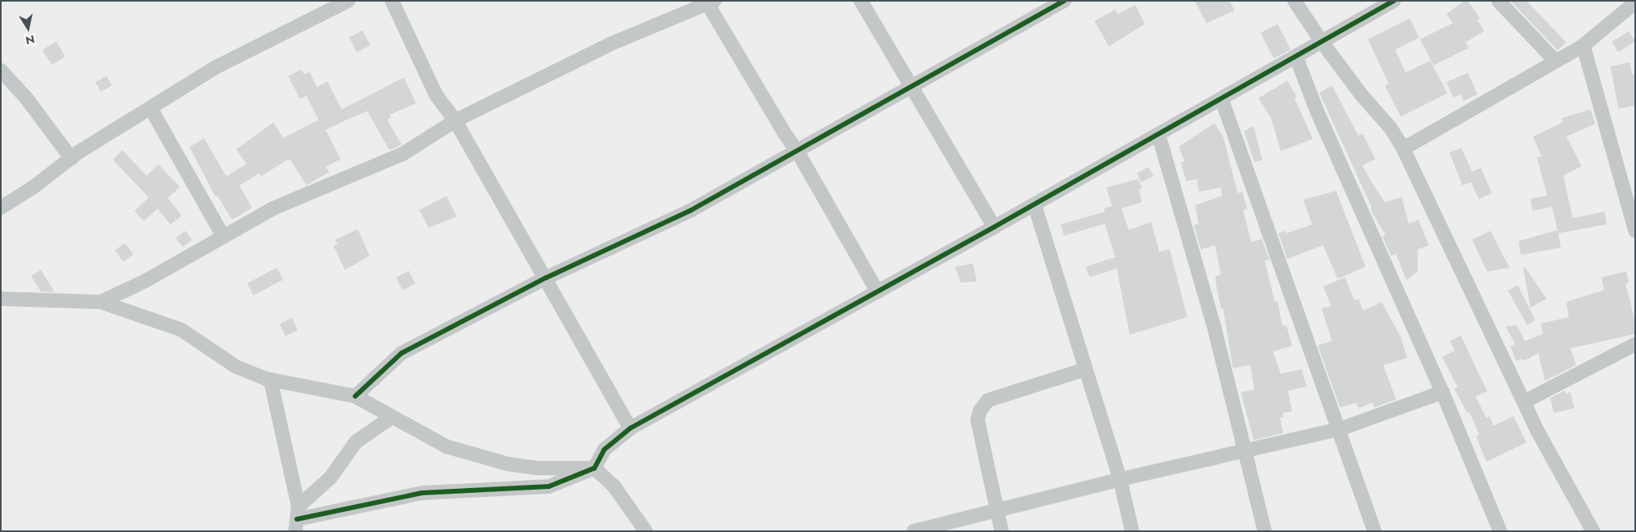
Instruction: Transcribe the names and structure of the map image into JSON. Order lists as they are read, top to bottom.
{
  "north": "bottom"
}
